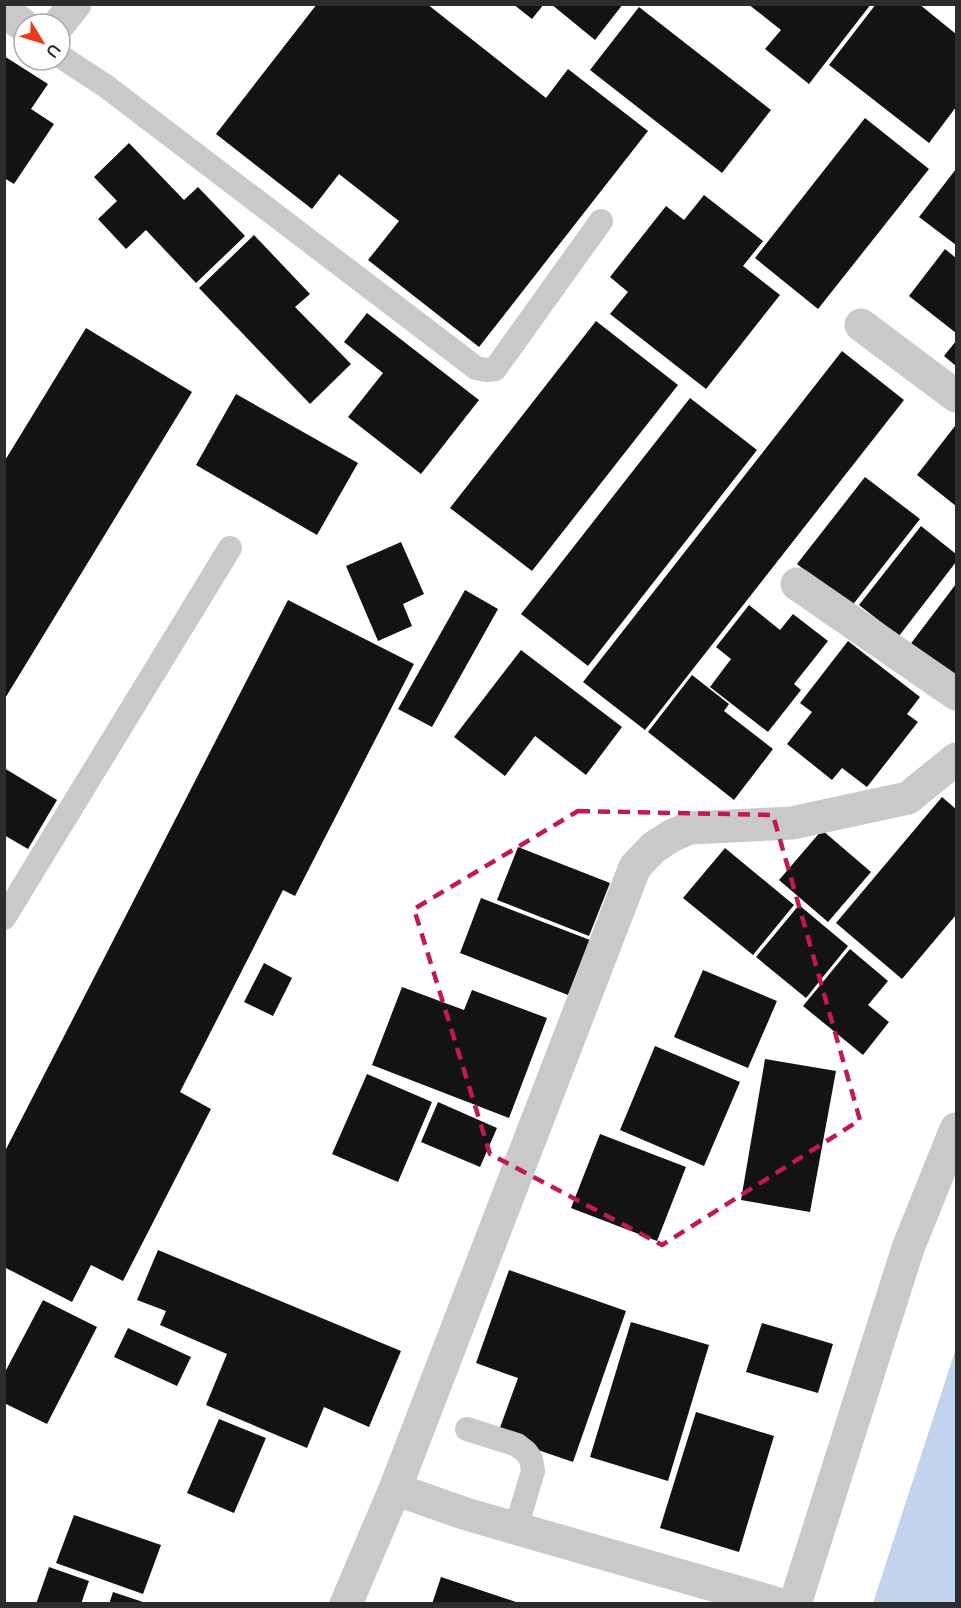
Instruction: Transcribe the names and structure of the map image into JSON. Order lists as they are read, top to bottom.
{
  "north": "bottom right"
}
